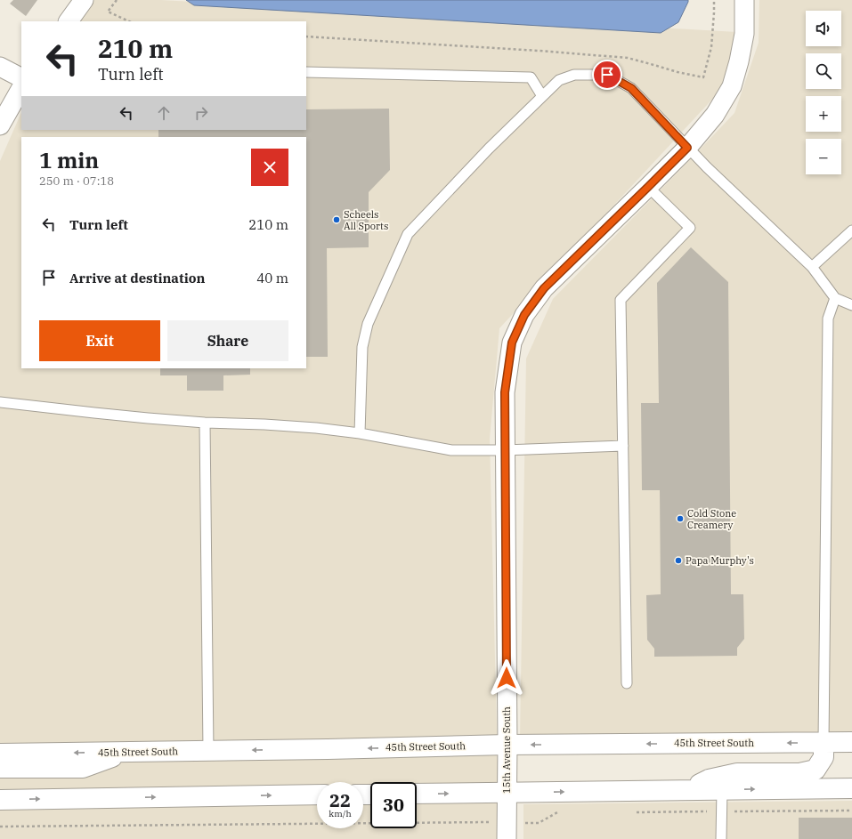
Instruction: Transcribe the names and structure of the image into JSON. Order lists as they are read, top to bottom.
{
  "streets": {
    "main road": ["45th Street South"],
    "street": ["15th Avenue South"]
  },
  "crossings": [
    ["45th Street South", "15th Avenue South"]
  ],
  "places": ["Scheels All Sports", "Cold Stone Creamery", "Papa Murphy's"],
  "page": {
    "map_buttons": ["+", "−"],
    "turn": ["210 m", "Turn left"],
    "heading": ["1 min", "250 m · 07:18"],
    "list": [
      {
        "name": "Turn left",
        "value": "210 m"
      },
      {
        "name": "Arrive at destination",
        "value": "40 m"
      }
    ],
    "buttons": ["Exit", "Share"],
    "speed": "22 km/h",
    "limit": "30"
  }
}
